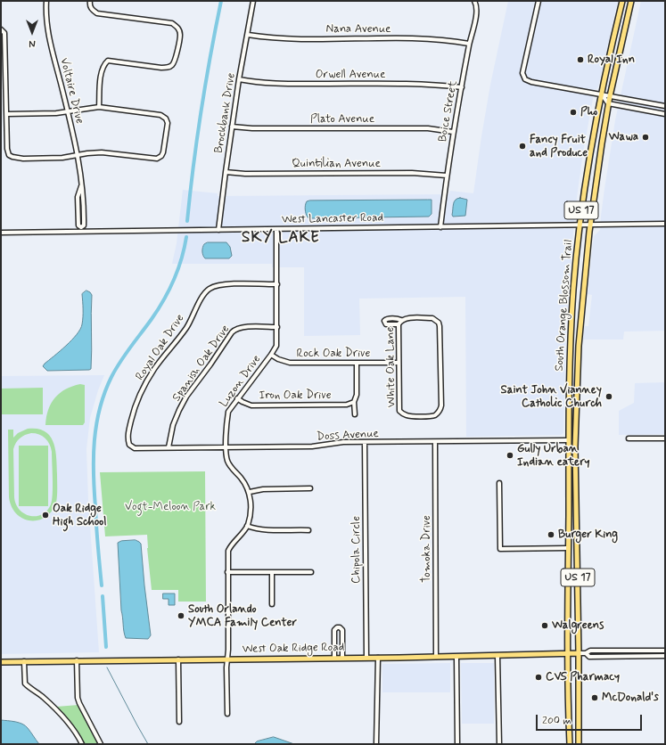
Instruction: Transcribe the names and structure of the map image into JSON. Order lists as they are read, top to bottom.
{
  "streets": {
    "main road": ["US 17", "South Orange Blossom Trail", "West Oak Ridge Road"],
    "street": [
      "Nana Avenue",
      "Orwell Avenue",
      "Voltaire Drive",
      "Boice Street",
      "Brockbank Drive",
      "Plato Avenue",
      "Quintilian Avenue",
      "West Lancaster Road",
      "Royal Oak Drive",
      "Rock Oak Drive",
      "Spanish Oak Drive",
      "White Oak Lane",
      "Luzon Drive",
      "Iron Oak Drive",
      "Doss Avenue",
      "Tomoka Drive",
      "Chipola Circle"
    ]
  },
  "crossings": [
    ["Nana Avenue", "Boice Street"],
    ["Nana Avenue", "Brockbank Drive"],
    ["Orwell Avenue", "Boice Street"],
    ["Orwell Avenue", "Brockbank Drive"],
    ["Voltaire Drive", "West Lancaster Road"],
    ["Boice Street", "Plato Avenue"],
    ["Boice Street", "Quintilian Avenue"],
    ["Boice Street", "West Lancaster Road"],
    ["Brockbank Drive", "Plato Avenue"],
    ["Brockbank Drive", "Quintilian Avenue"],
    ["Brockbank Drive", "West Lancaster Road"],
    ["West Lancaster Road", "South Orange Blossom Trail"],
    ["West Lancaster Road", "Luzon Drive"],
    ["South Orange Blossom Trail", "Doss Avenue"],
    ["South Orange Blossom Trail", "West Oak Ridge Road"],
    ["Royal Oak Drive", "Luzon Drive"],
    ["Royal Oak Drive", "Doss Avenue"],
    ["Rock Oak Drive", "White Oak Lane"],
    ["Rock Oak Drive", "Luzon Drive"],
    ["Spanish Oak Drive", "Luzon Drive"],
    ["Spanish Oak Drive", "Doss Avenue"],
    ["Luzon Drive", "Iron Oak Drive"],
    ["Luzon Drive", "Doss Avenue"],
    ["Luzon Drive", "West Oak Ridge Road"],
    ["Doss Avenue", "Tomoka Drive"],
    ["Doss Avenue", "Chipola Circle"],
    ["Tomoka Drive", "West Oak Ridge Road"],
    ["Chipola Circle", "West Oak Ridge Road"]
  ],
  "districts": ["SKY LAKE"],
  "parks": ["Vogt-Meloon Park"],
  "places": [
    "Royal Inn",
    "Pho",
    "Wawa",
    "Fancy Fruit and Produce",
    "Saint John Vianney Catholic Church",
    "Gully Urban Indian eatery",
    "Oak Ridge High School",
    "Burger King",
    "South Orlando YMCA Family Center",
    "Walgreens",
    "CVS Pharmacy",
    "McDonald's"
  ],
  "scale_bar": "200 m",
  "north": "bottom"
}
